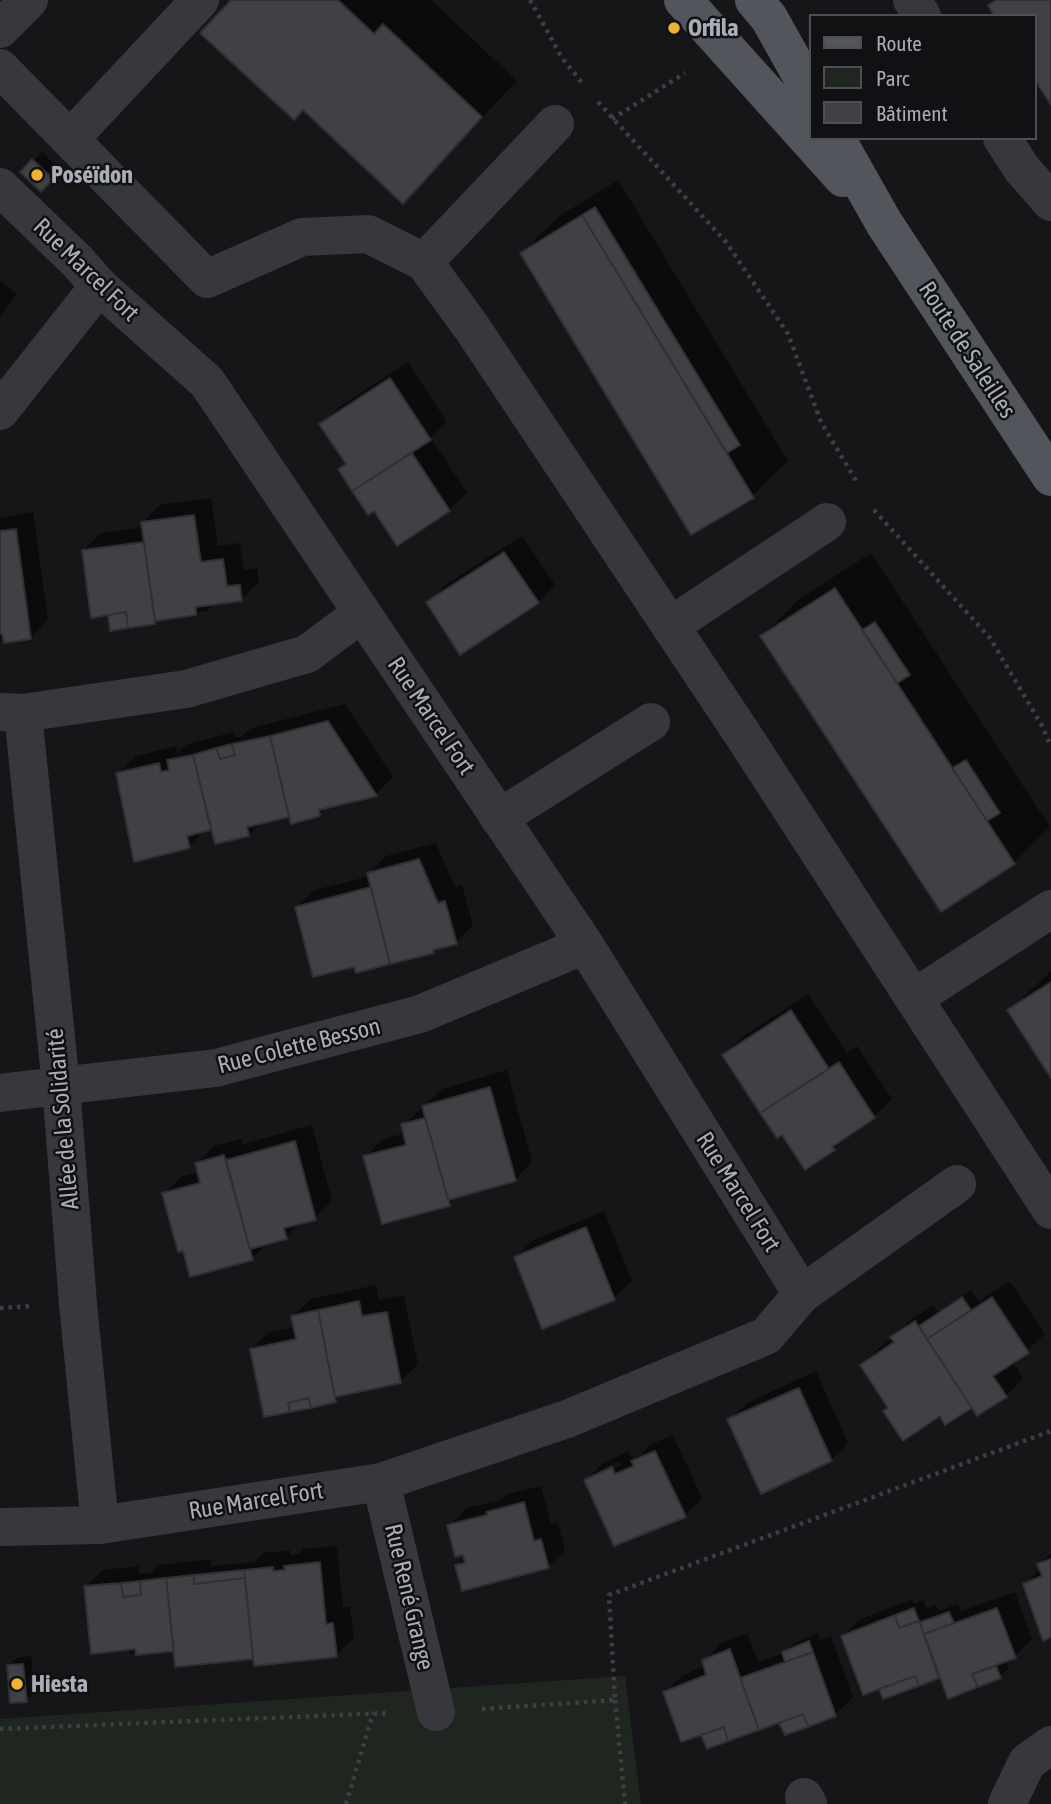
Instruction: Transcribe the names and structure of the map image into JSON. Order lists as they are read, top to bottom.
{
  "streets": {
    "main road": ["Route de Saleilles"],
    "street": [
      "Rue Marcel Fort",
      "Rue Colette Besson",
      "Allée de la Solidarité",
      "Rue René Grange"
    ]
  },
  "crossings": [
    ["Rue Marcel Fort", "Rue Colette Besson"],
    ["Rue Marcel Fort", "Allée de la Solidarité"],
    ["Rue Marcel Fort", "Rue René Grange"],
    ["Rue Colette Besson", "Allée de la Solidarité"]
  ],
  "places": ["Orfila", "Poséïdon", "Hiesta"],
  "legend": ["Route", "Parc", "Bâtiment"]
}
